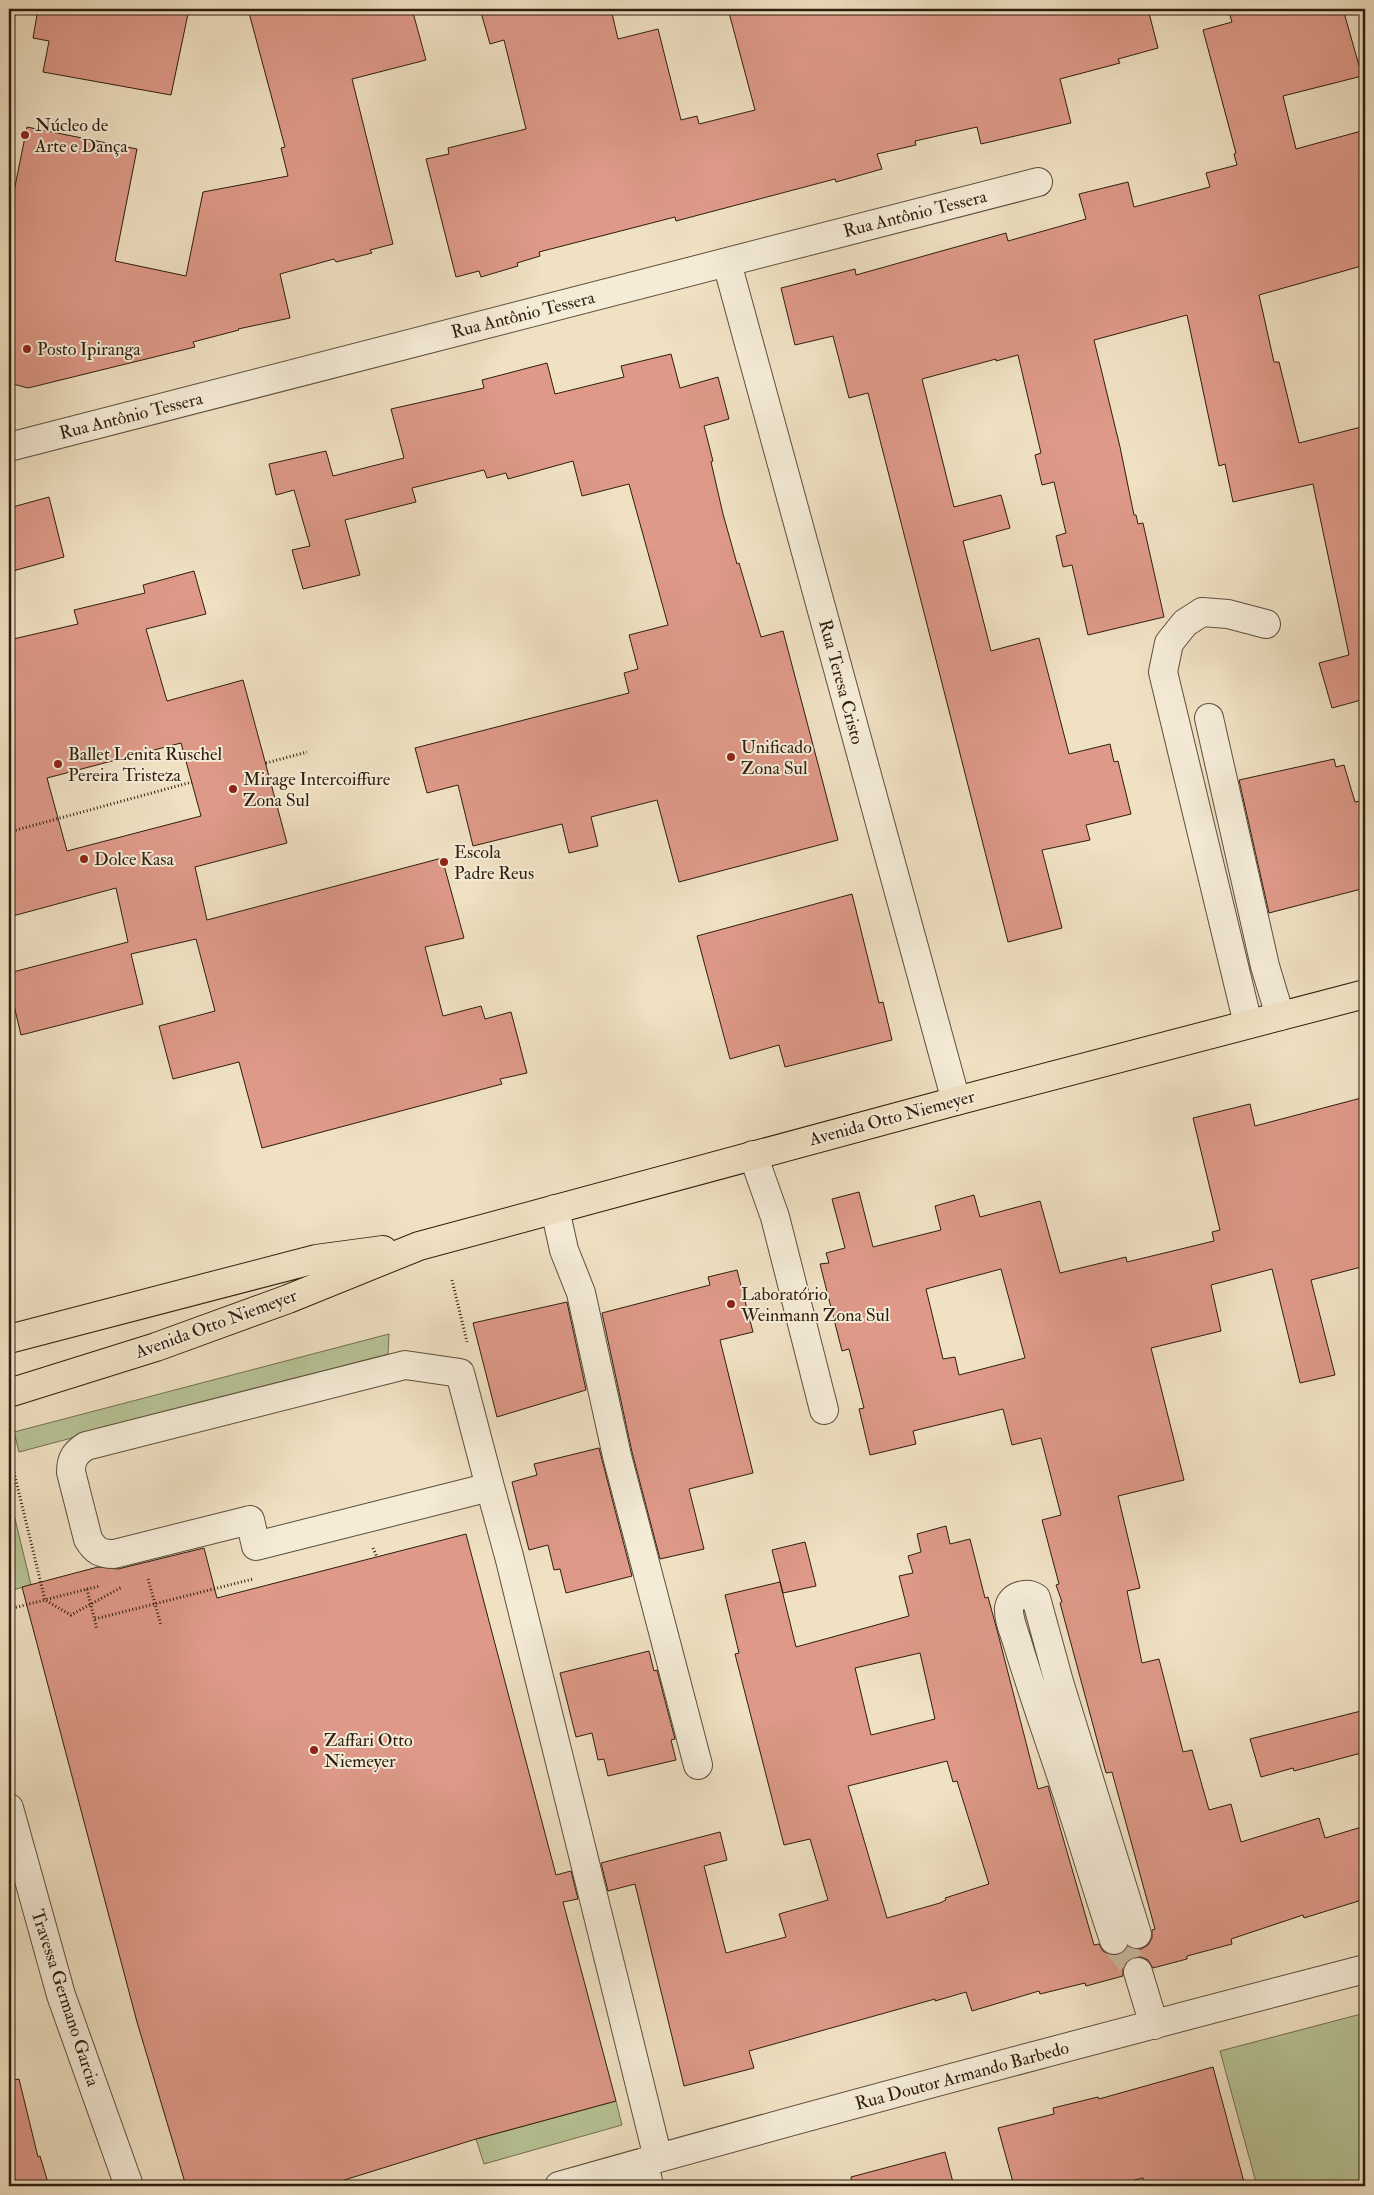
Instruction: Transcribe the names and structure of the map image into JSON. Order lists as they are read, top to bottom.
{
  "streets": {
    "main road": ["Avenida Otto Niemeyer"],
    "street": [
      "Rua Antônio Tessera",
      "Rua Teresa Cristo",
      "Travessa Germano Garcia",
      "Rua Doutor Armando Barbedo"
    ]
  },
  "crossings": [
    ["Rua Antônio Tessera", "Rua Teresa Cristo"],
    ["Rua Teresa Cristo", "Avenida Otto Niemeyer"]
  ],
  "places": [
    "Núcleo de Arte e Dança",
    "Posto Ipiranga",
    "Unificado Zona Sul",
    "Ballet Lenita Ruschel Pereira Tristeza",
    "Mirage Intercoiffure Zona Sul",
    "Dolce Kasa",
    "Escola Padre Reus",
    "Laboratório Weinmann Zona Sul",
    "Zaffari Otto Niemeyer"
  ]
}
